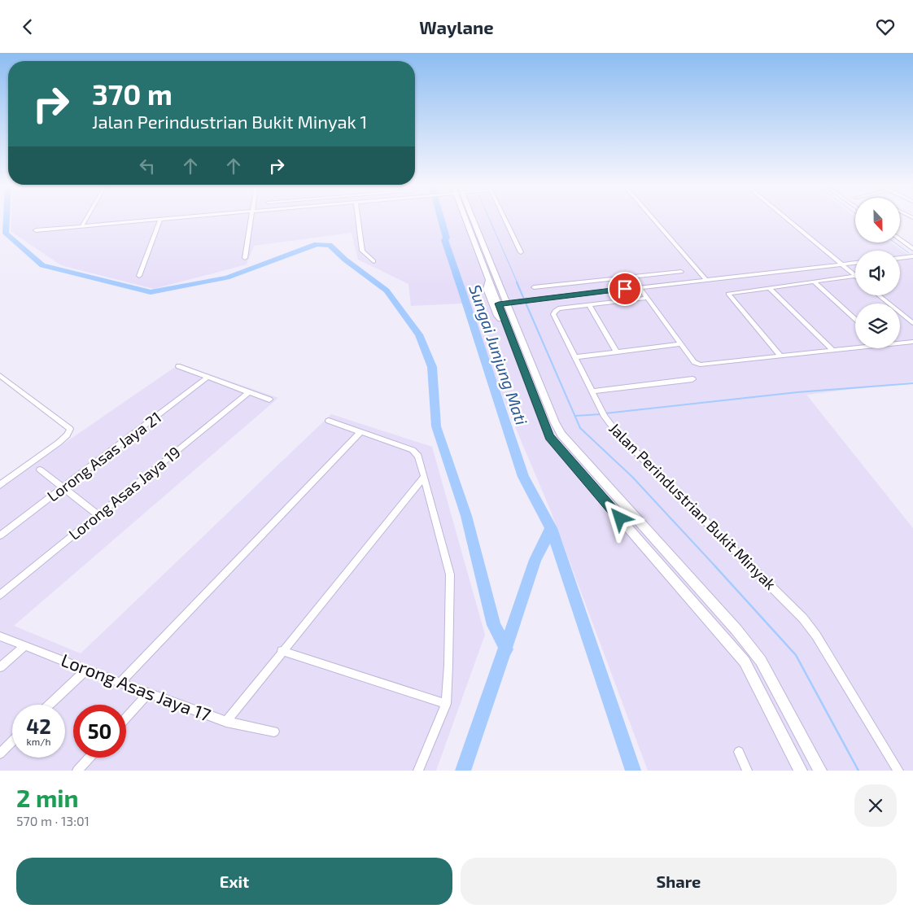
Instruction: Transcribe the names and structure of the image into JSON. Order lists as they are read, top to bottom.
{
  "streets": {
    "street": [
      "Lorong Asas Jaya 21",
      "Lorong Asas Jaya 19",
      "Jalan Perindustrian Bukit Minyak",
      "Lorong Asas Jaya 17"
    ]
  },
  "water": ["Sungai Junjung Mati"],
  "north": "bottom",
  "page": {
    "header": "Waylane",
    "turn": ["370 m", "Jalan Perindustrian Bukit Minyak 1"],
    "speed": "42 km/h",
    "limit": "50",
    "heading": ["2 min", "570 m · 13:01"],
    "buttons": ["Exit", "Share"]
  }
}
